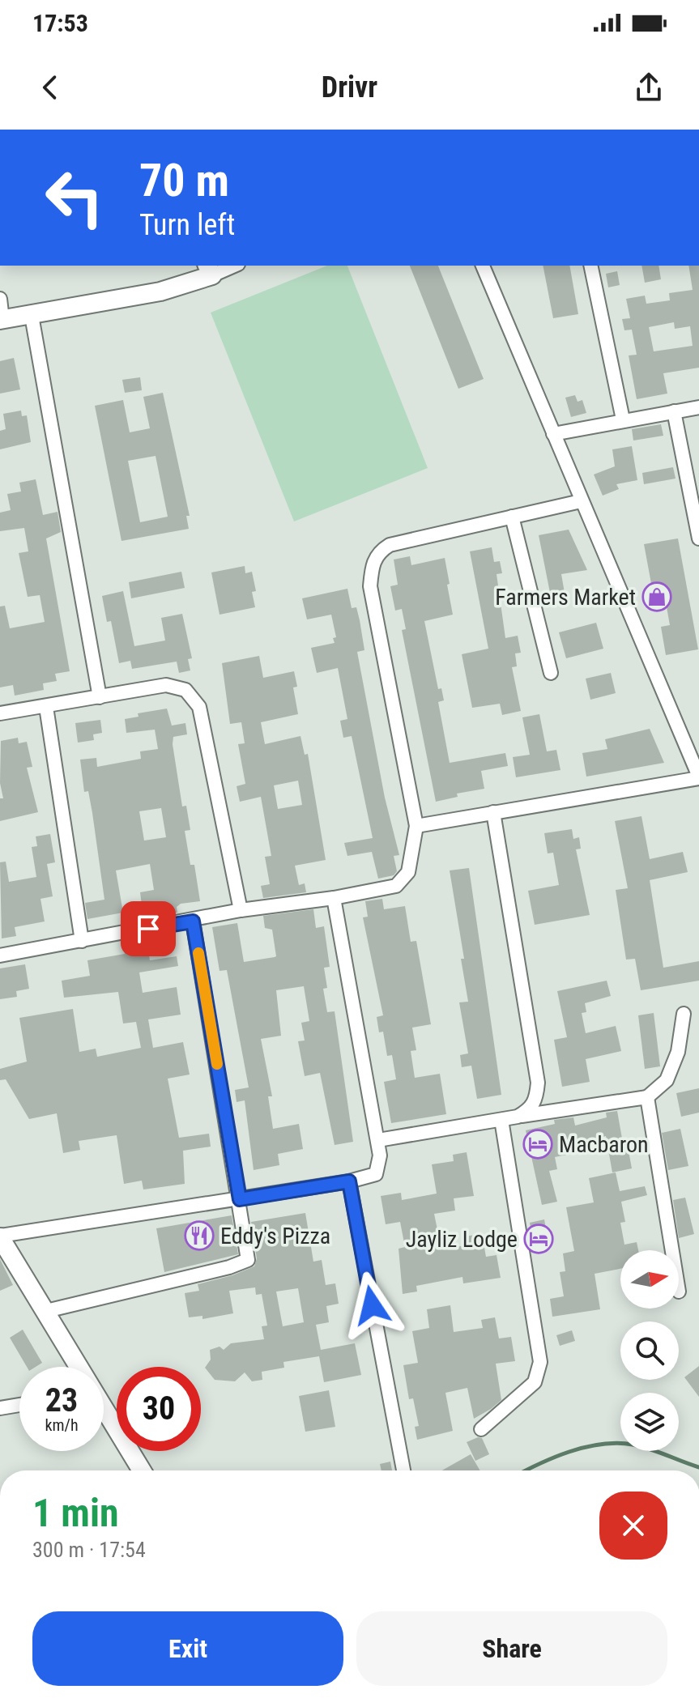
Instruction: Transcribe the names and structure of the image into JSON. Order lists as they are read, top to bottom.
{
  "places": {
    "shop": ["Farmers Market"],
    "hotel": ["Macbaron", "Jayliz Lodge"],
    "restaurant": ["Eddy's Pizza"]
  },
  "north": "right",
  "page": {
    "status": "17:53",
    "header": "Drivr",
    "turn": ["70 m", "Turn left"],
    "speed": "23 km/h",
    "limit": "30",
    "heading": ["1 min", "300 m · 17:54"],
    "buttons": ["Exit", "Share"]
  }
}
